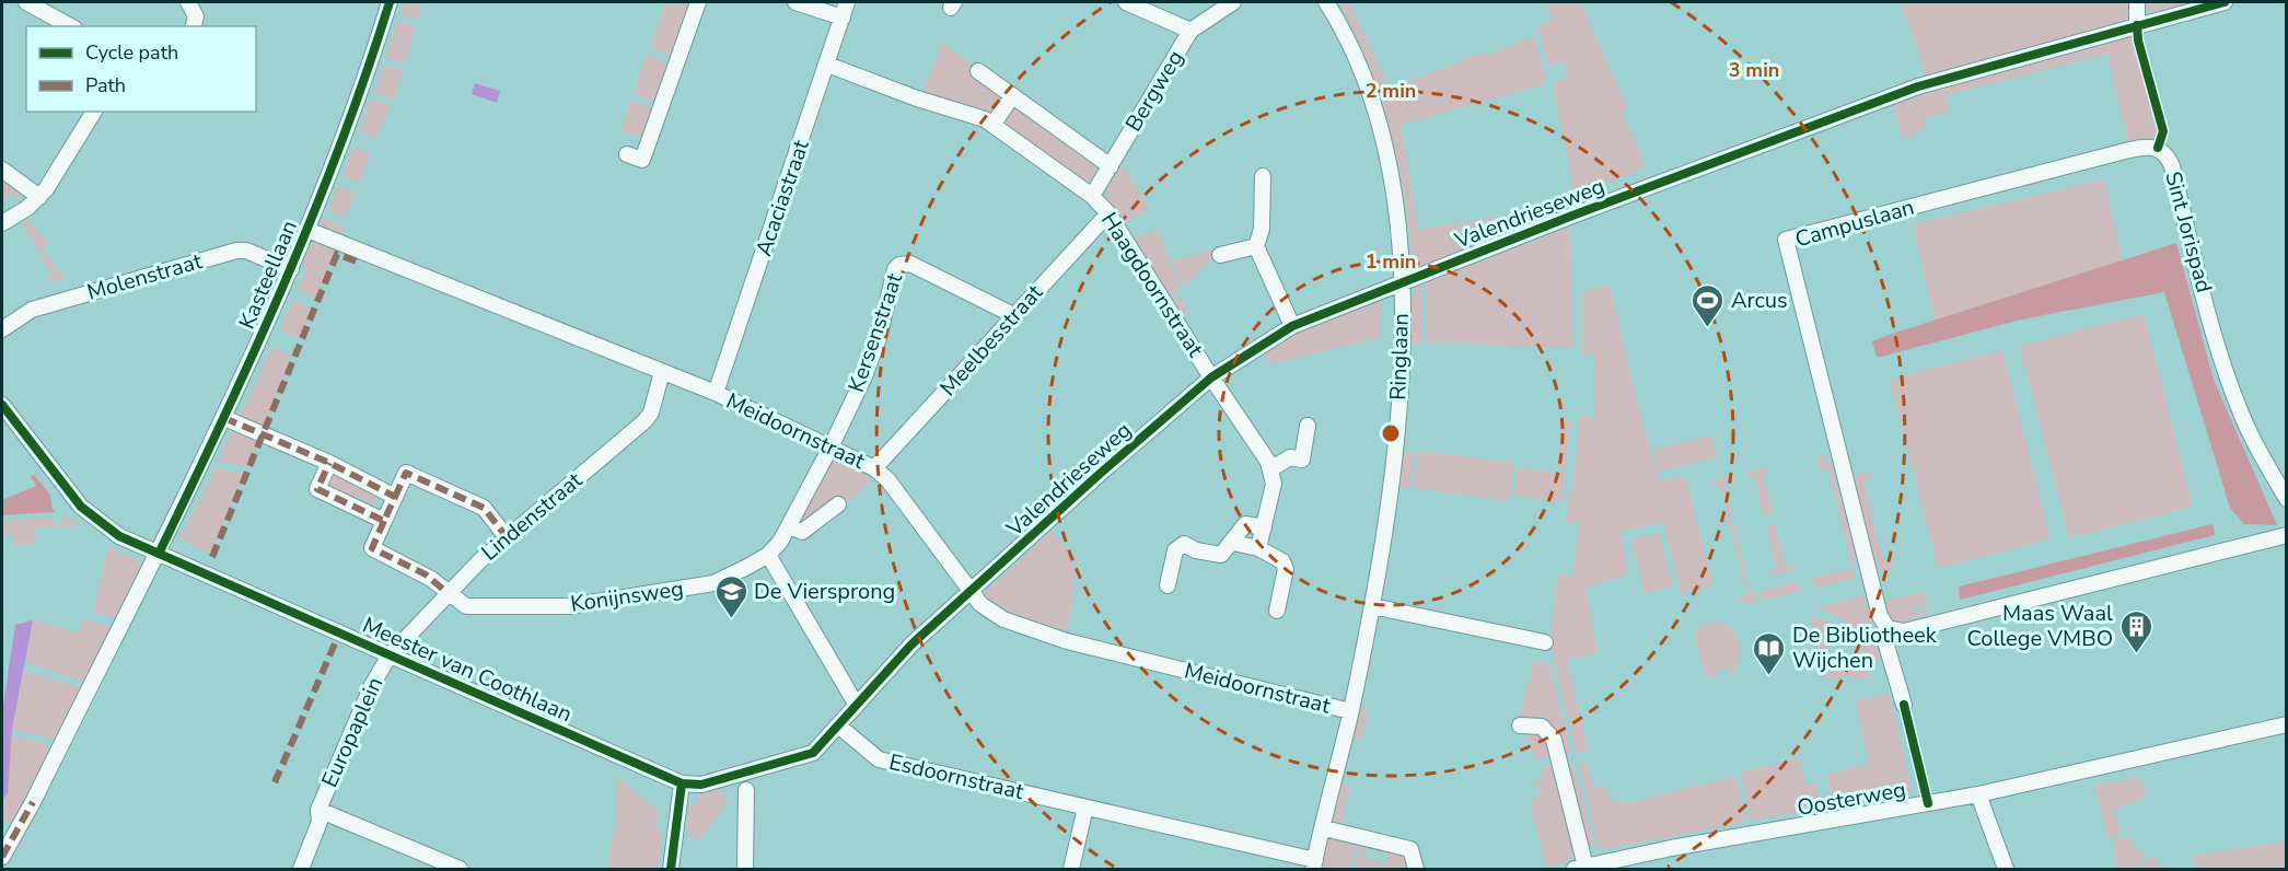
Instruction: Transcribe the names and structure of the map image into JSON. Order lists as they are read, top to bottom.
{
  "streets": {
    "street": [
      "Bergweg",
      "Acaciastraat",
      "Valendrieseweg",
      "Campuslaan",
      "Sint Jorispad",
      "Kasteellaan",
      "Molenstraat",
      "Haagdoornstraat",
      "Kersenstraat",
      "Meelbesstraat",
      "Ringlaan",
      "Meidoornstraat",
      "Lindenstraat",
      "Konijnsweg",
      "Meester van Coothlaan",
      "Europaplein",
      "Esdoornstraat",
      "Oosterweg"
    ]
  },
  "crossings": [
    ["Bergweg", "Haagdoornstraat"],
    ["Acaciastraat", "Haagdoornstraat"],
    ["Acaciastraat", "Meidoornstraat"],
    ["Valendrieseweg", "Haagdoornstraat"],
    ["Valendrieseweg", "Ringlaan"],
    ["Valendrieseweg", "Meidoornstraat"],
    ["Valendrieseweg", "Meester van Coothlaan"],
    ["Valendrieseweg", "Esdoornstraat"],
    ["Campuslaan", "Sint Jorispad"],
    ["Kasteellaan", "Molenstraat"],
    ["Kasteellaan", "Meidoornstraat"],
    ["Kasteellaan", "Meester van Coothlaan"],
    ["Haagdoornstraat", "Meelbesstraat"],
    ["Kersenstraat", "Meelbesstraat"],
    ["Kersenstraat", "Meidoornstraat"],
    ["Kersenstraat", "Konijnsweg"],
    ["Meelbesstraat", "Meidoornstraat"],
    ["Ringlaan", "Meidoornstraat"],
    ["Ringlaan", "Esdoornstraat"],
    ["Meidoornstraat", "Lindenstraat"],
    ["Meidoornstraat", "Konijnsweg"],
    ["Lindenstraat", "Konijnsweg"],
    ["Lindenstraat", "Meester van Coothlaan"],
    ["Lindenstraat", "Europaplein"],
    ["Meester van Coothlaan", "Europaplein"]
  ],
  "places": {
    "sports": ["Arcus"],
    "school or university": ["De Viersprong"],
    "building": ["Maas Waal College VMBO"],
    "library": ["De Bibliotheek Wijchen"]
  },
  "legend": ["Cycle path", "Path"],
  "rings": ["3 min", "2 min", "1 min"]
}
